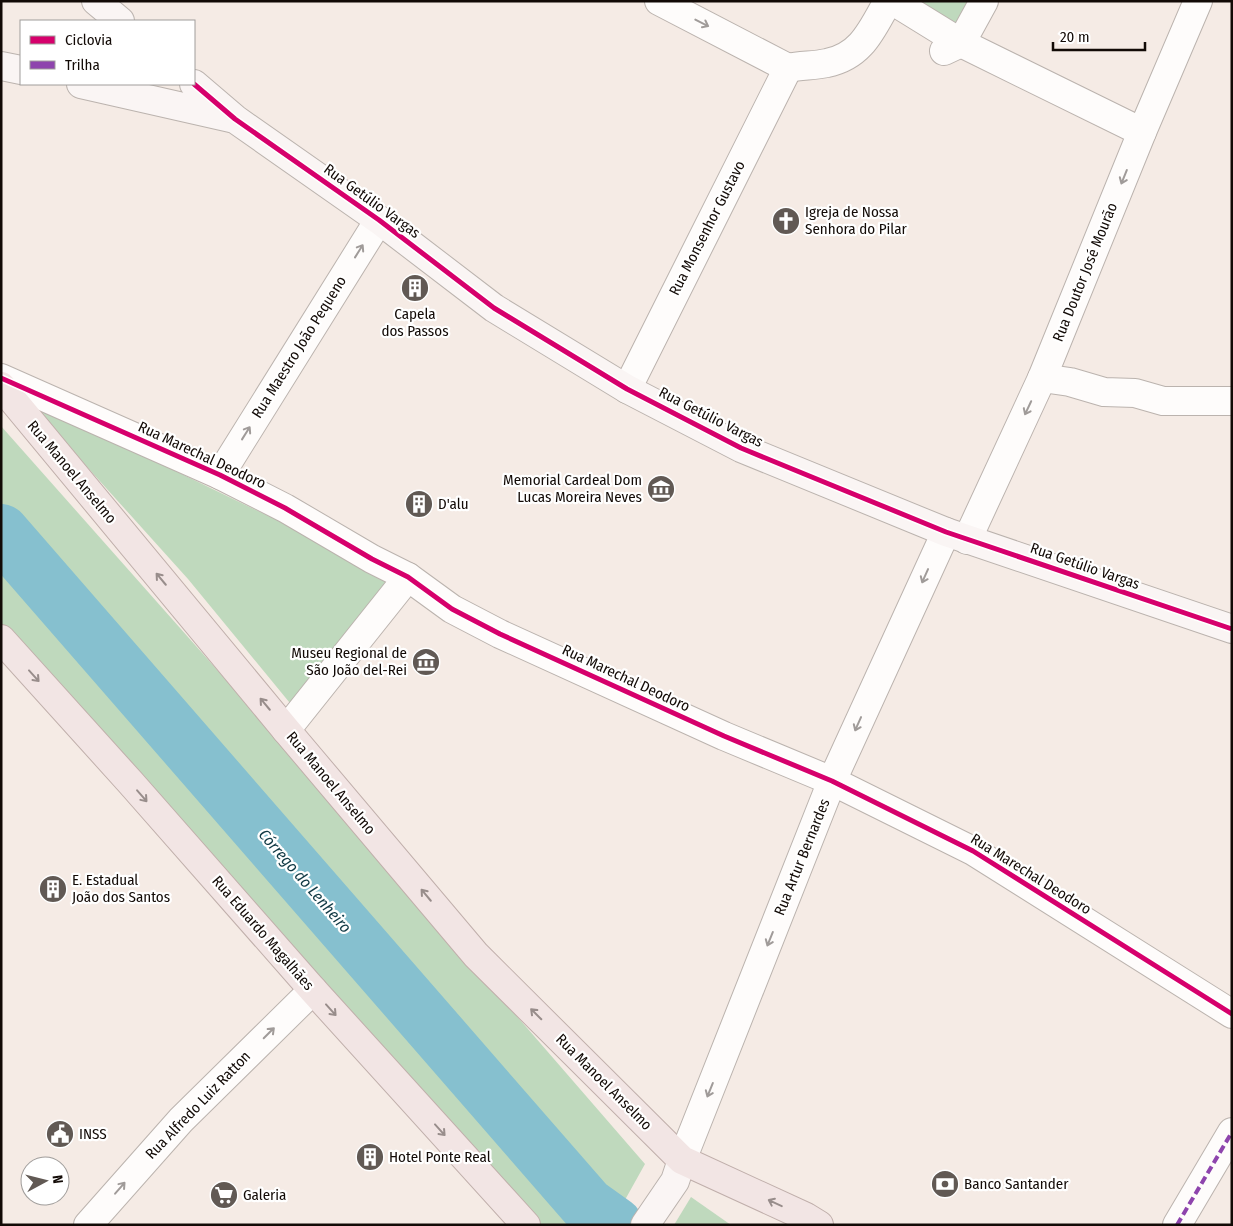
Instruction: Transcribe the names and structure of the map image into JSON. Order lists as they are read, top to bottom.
{
  "streets": {
    "highway": ["Rua Manoel Anselmo", "Rua Eduardo Magalhães"],
    "street": [
      "Rua Getúlio Vargas",
      "Rua Monsenhor Gustavo",
      "Rua Doutor José Mourão",
      "Rua Maestro João Pequeno",
      "Rua Marechal Deodoro",
      "Rua Artur Bernardes",
      "Rua Alfredo Luiz Ratton"
    ]
  },
  "crossings": [
    ["Rua Getúlio Vargas", "Rua Monsenhor Gustavo"],
    ["Rua Getúlio Vargas", "Rua Doutor José Mourão"],
    ["Rua Getúlio Vargas", "Rua Maestro João Pequeno"],
    ["Rua Getúlio Vargas", "Rua Artur Bernardes"],
    ["Rua Doutor José Mourão", "Rua Artur Bernardes"],
    ["Rua Maestro João Pequeno", "Rua Marechal Deodoro"],
    ["Rua Marechal Deodoro", "Rua Artur Bernardes"],
    ["Rua Manoel Anselmo", "Rua Artur Bernardes"],
    ["Rua Eduardo Magalhães", "Rua Alfredo Luiz Ratton"]
  ],
  "one_way": [
    "Rua Doutor José Mourão",
    "Rua Maestro João Pequeno",
    "Rua Manoel Anselmo",
    "Rua Artur Bernardes",
    "Rua Eduardo Magalhães",
    "Rua Alfredo Luiz Ratton"
  ],
  "water": ["Córrego do Lenheiro"],
  "places": {
    "church": ["Igreja de Nossa Senhora do Pilar"],
    "building": [
      "Capela dos Passos",
      "D'alu",
      "E. Estadual João dos Santos",
      "Hotel Ponte Real"
    ],
    "museum": ["Memorial Cardeal Dom Lucas Moreira Neves", "Museu Regional de São João del-Rei"],
    "public building": ["INSS"],
    "bank": ["Banco Santander"],
    "supermarket": ["Galeria"]
  },
  "legend": ["Ciclovia", "Trilha"],
  "scale_bar": "20 m",
  "north": "right"
}
